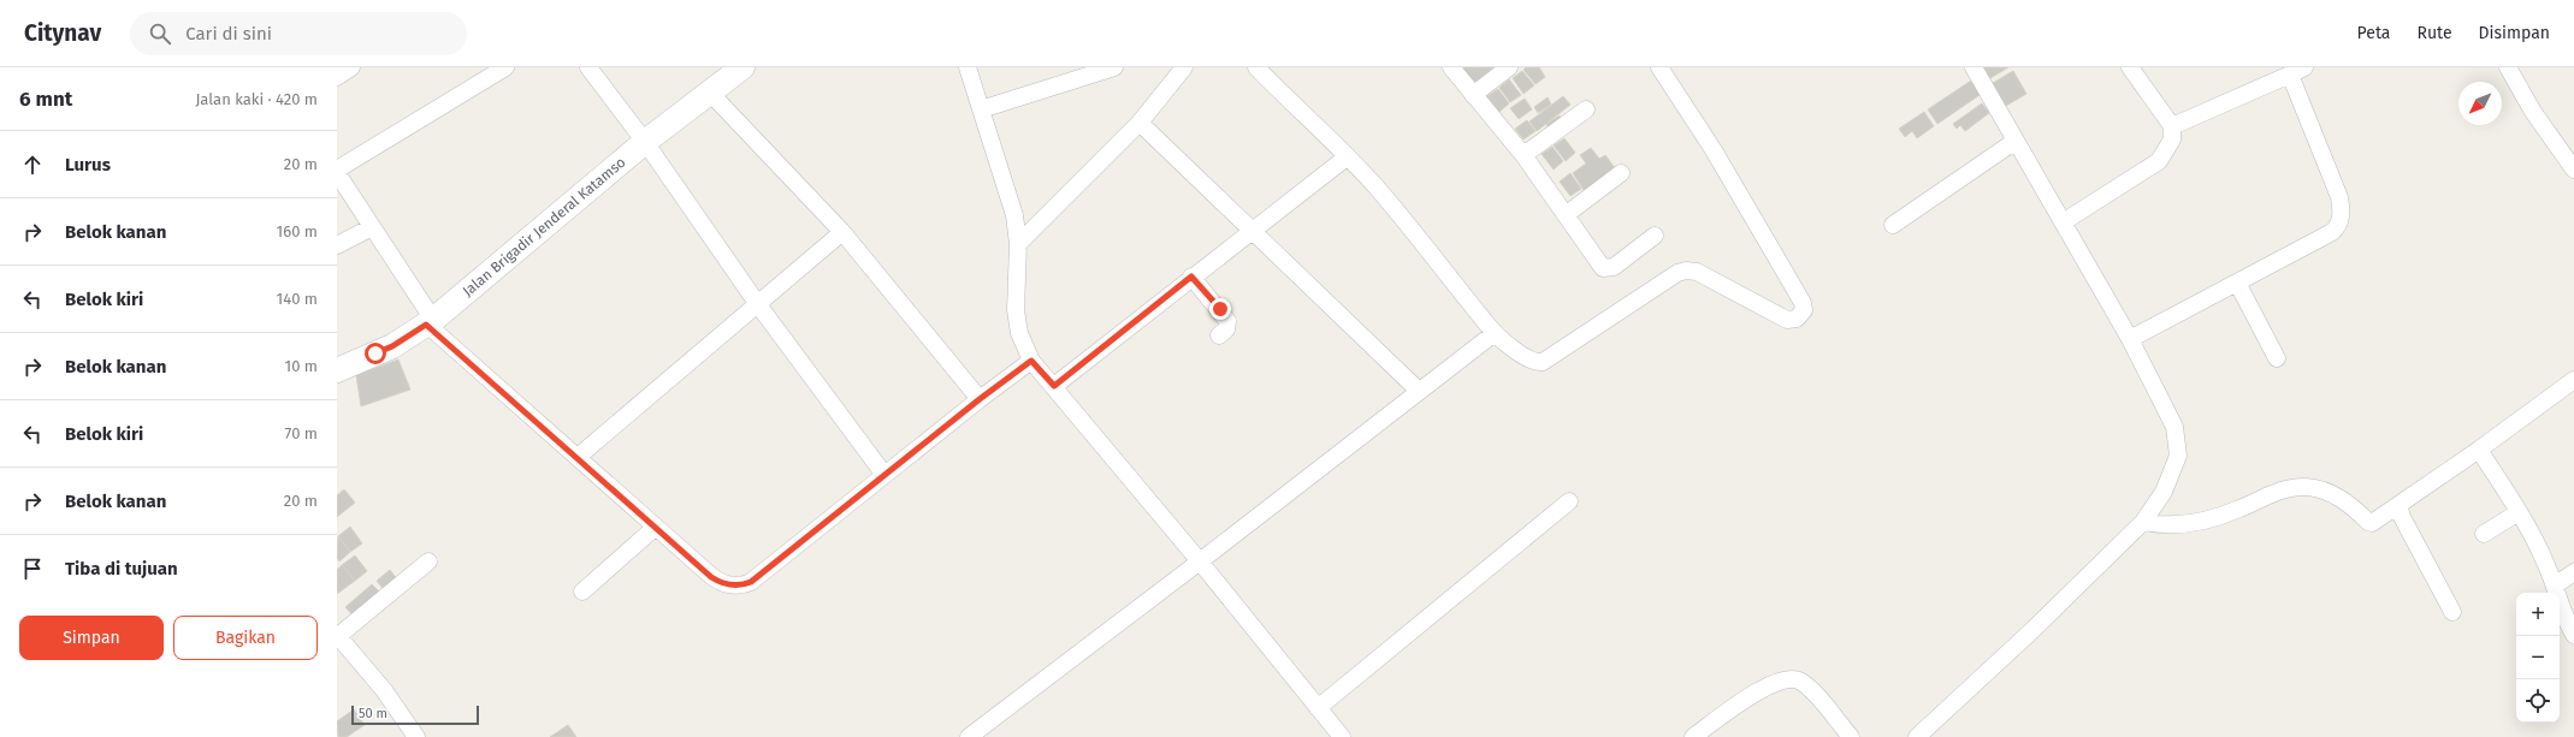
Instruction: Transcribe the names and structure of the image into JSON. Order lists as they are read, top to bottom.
{
  "streets": {
    "main road": ["Jalan Brigadir Jenderal Katamso"]
  },
  "scale_bar": "50 m",
  "north": "bottom left",
  "page": {
    "header": "Citynav",
    "search": "Cari di sini",
    "nav": ["Peta", "Rute", "Disimpan"],
    "heading": ["6 mnt", "Jalan kaki · 420 m"],
    "list": [
      ["Lurus", "20 m"],
      ["Belok kanan", "160 m"],
      ["Belok kiri", "140 m"],
      ["Belok kanan", "10 m"],
      ["Belok kiri", "70 m"],
      ["Belok kanan", "20 m"],
      "Tiba di tujuan"
    ],
    "map_buttons": ["+", "−"],
    "buttons": ["Simpan", "Bagikan"],
    "scale": "50 m"
  }
}
